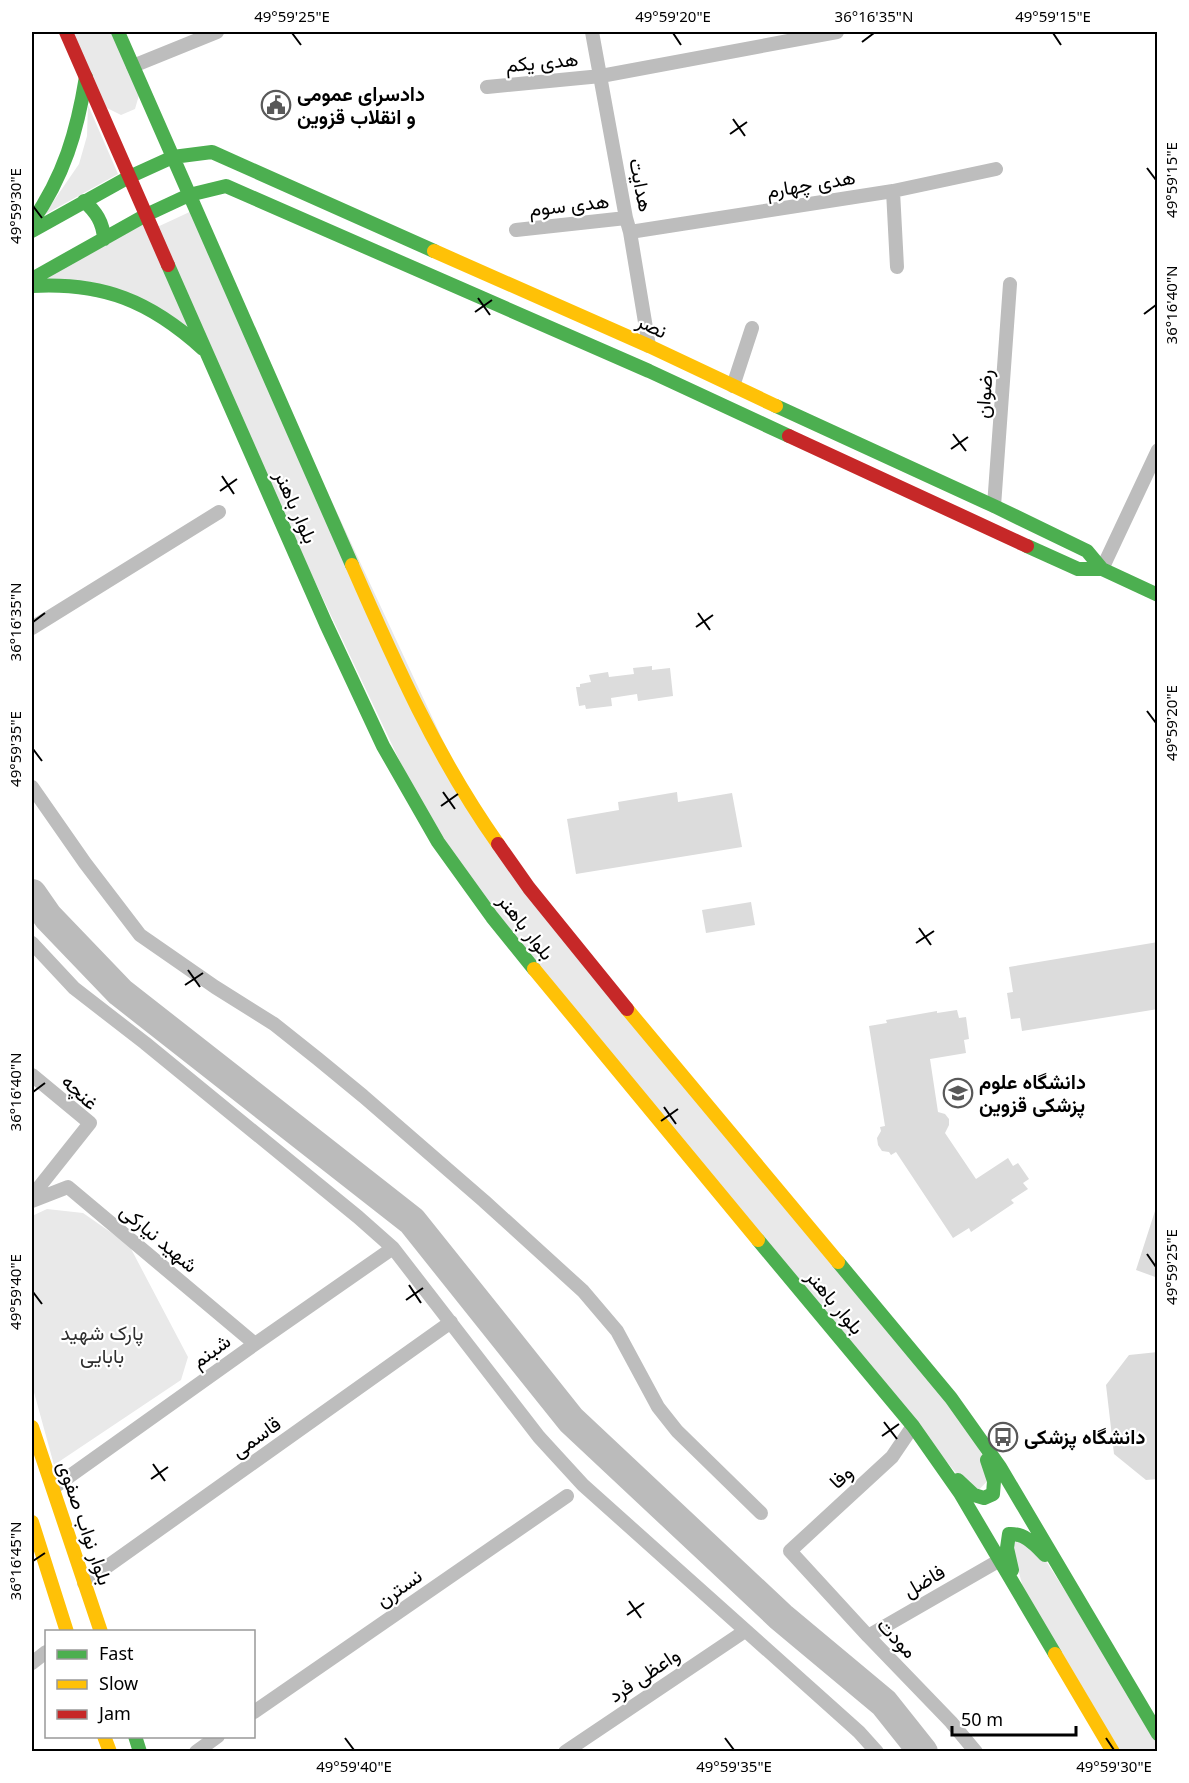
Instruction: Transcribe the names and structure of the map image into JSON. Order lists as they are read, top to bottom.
{
  "streets": {
    "main road": ["نصر", "بلوار باهنر", "بلوار نواب صفوی"],
    "street": [
      "هدی یکم",
      "هدی چهارم",
      "هدایت",
      "هدی سوم",
      "رضوان",
      "غنچه",
      "شهید نیارکی",
      "شبنم",
      "قاسمی",
      "وفا",
      "فاضل",
      "نسترن",
      "مودت",
      "واعظی فرد"
    ]
  },
  "crossings": [
    ["هدی یکم", "هدایت"],
    ["هدی چهارم", "هدایت"],
    ["هدی چهارم", "هدی سوم"],
    ["هدایت", "هدی سوم"],
    ["هدایت", "نصر"],
    ["نصر", "رضوان"],
    ["نصر", "بلوار باهنر"],
    ["بلوار باهنر", "وفا"],
    ["بلوار باهنر", "فاضل"],
    ["شهید نیارکی", "شبنم"],
    ["شبنم", "بلوار نواب صفوی"],
    ["قاسمی", "بلوار نواب صفوی"],
    ["وفا", "مودت"],
    ["فاضل", "مودت"]
  ],
  "parks": ["پارک شهید بابایی"],
  "places": {
    "public building": ["دادسرای عمومی و انقلاب قزوین"],
    "school or university": ["دانشگاه علوم پزشکی قزوین"],
    "bus stop": ["دانشگاه پزشکی"]
  },
  "legend": ["Fast", "Slow", "Jam"],
  "scale_bar": "50 m",
  "coordinates": [
    "49°59'25\"E",
    "49°59'20\"E",
    "36°16'35\"N",
    "49°59'15\"E",
    "49°59'30\"E",
    "36°16'40\"N",
    "49°59'35\"E",
    "49°59'40\"E",
    "36°16'45\"N"
  ]
}
